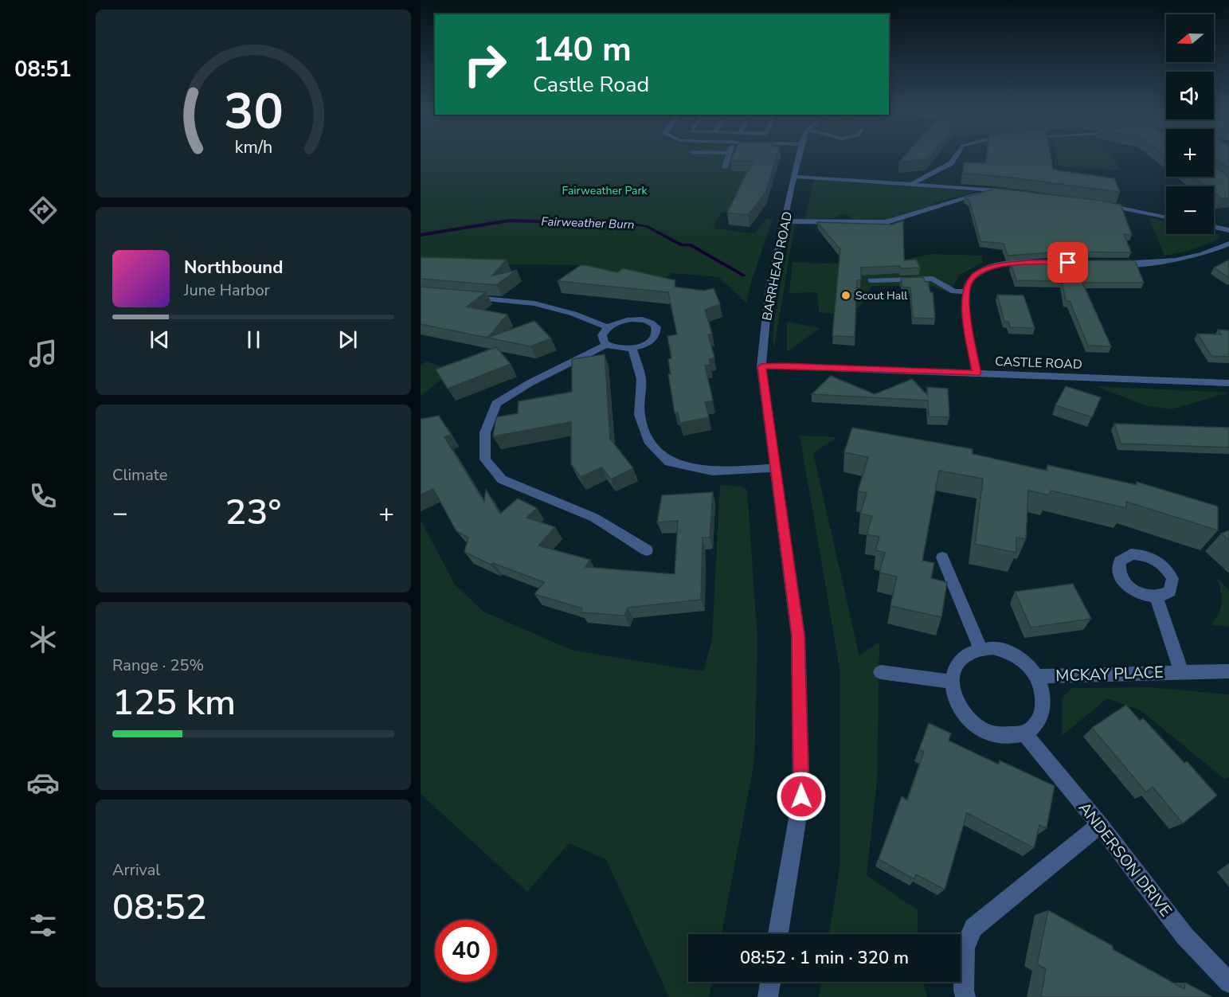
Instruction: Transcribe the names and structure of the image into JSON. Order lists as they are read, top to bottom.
{
  "streets": {
    "street": [
      "BARRHEAD ROAD",
      "CASTLE ROAD",
      "MCKAY PLACE",
      "ANDERSON DRIVE"
    ]
  },
  "crossings": [
    ["BARRHEAD ROAD", "CASTLE ROAD"],
    ["MCKAY PLACE", "ANDERSON DRIVE"]
  ],
  "water": ["Fairweather Burn"],
  "parks": ["Fairweather Park"],
  "places": ["Scout Hall"],
  "north": "left",
  "page": {
    "tabs": "08:51",
    "map_buttons": ["+", "−"],
    "turn": ["140 m", "Castle Road"],
    "song": ["Northbound", "June Harbor"],
    "tile": [
      "Climate",
      ["Range · 25%", "125 km"],
      ["Arrival", "08:52"]
    ],
    "heat": ["−", "23°", "+"],
    "limit": "40",
    "trip": "08:52 · 1 min · 320 m",
    "gauge": ["30", "km/h"]
  }
}
